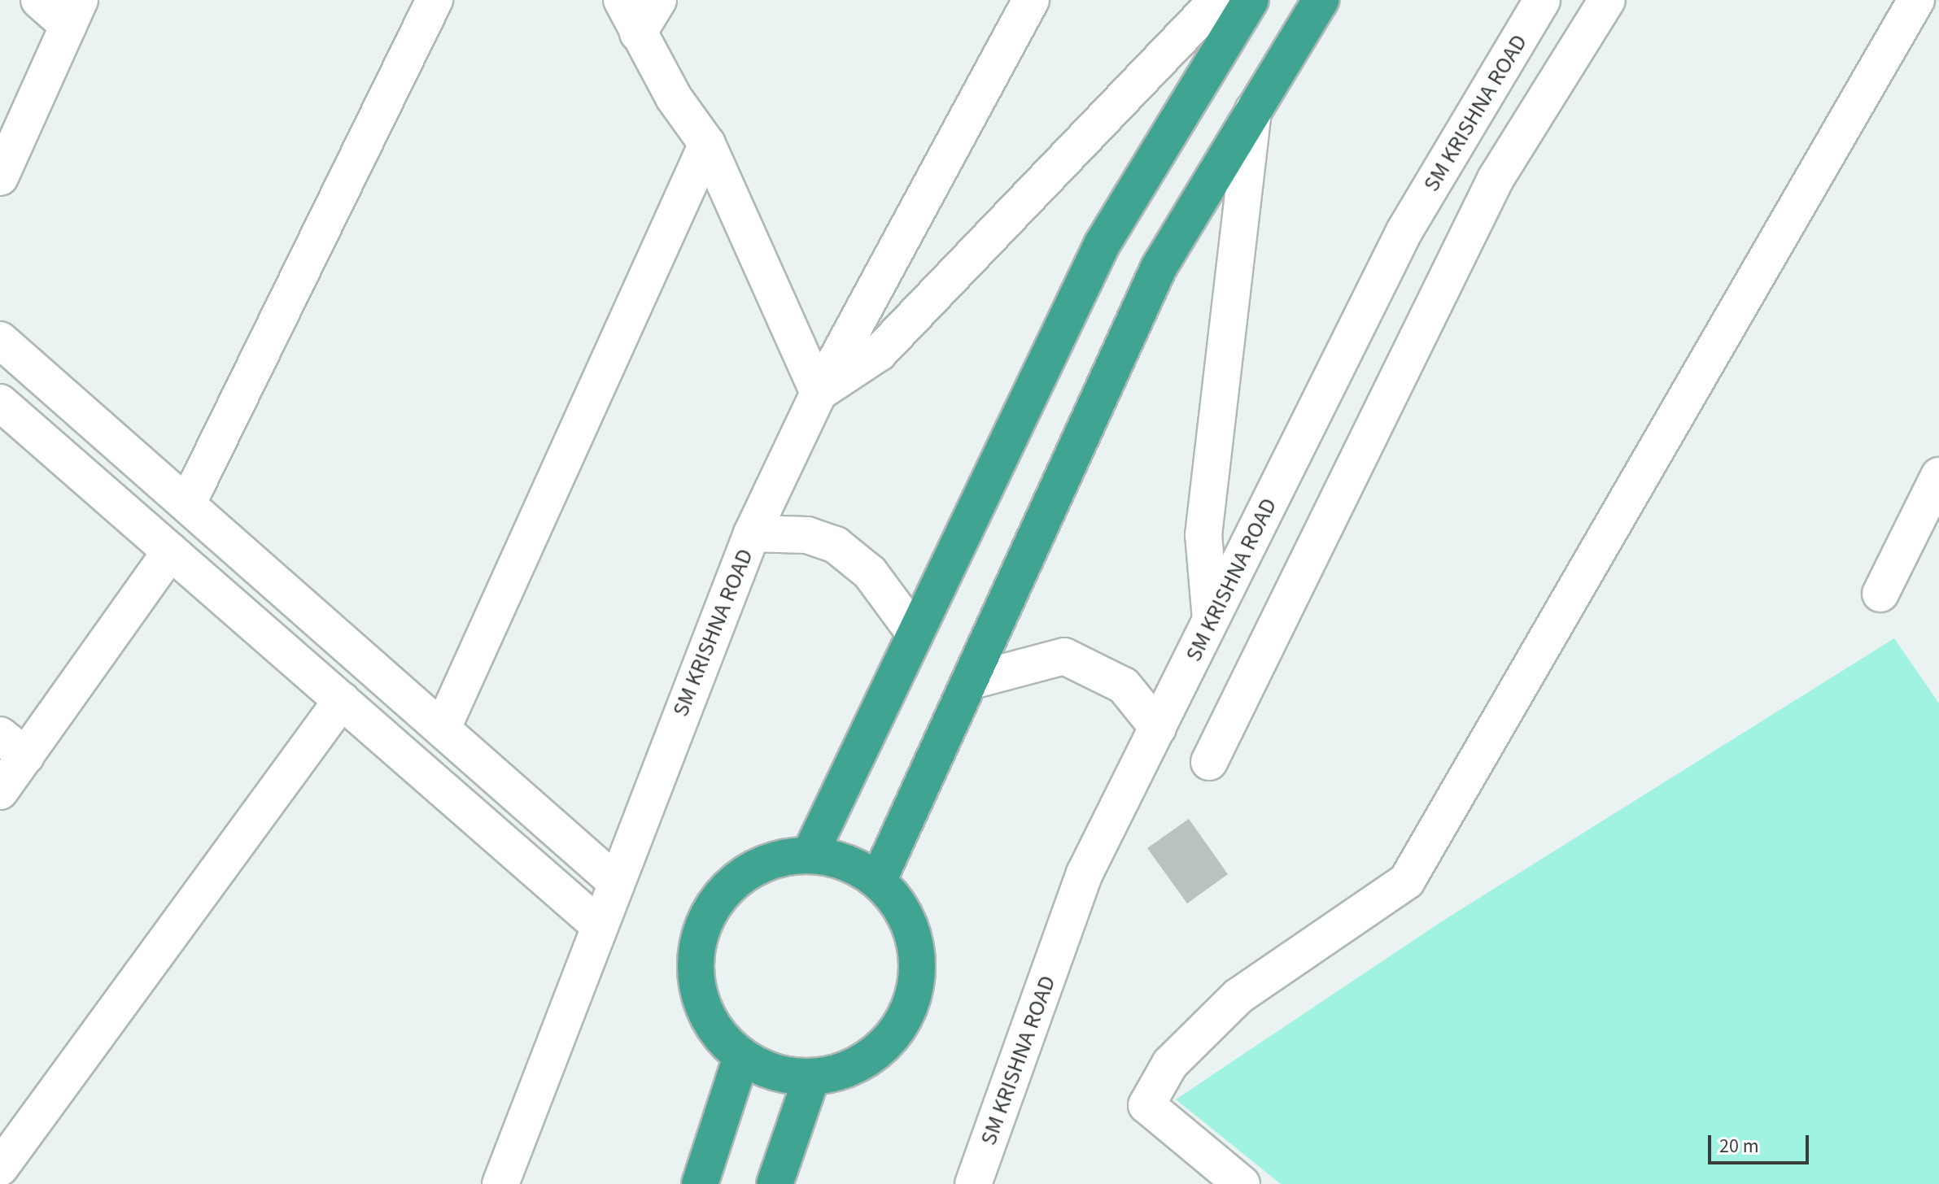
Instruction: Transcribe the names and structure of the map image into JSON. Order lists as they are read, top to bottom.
{
  "streets": {
    "street": ["SM KRISHNA ROAD"]
  },
  "scale_bar": "20 m"
}
